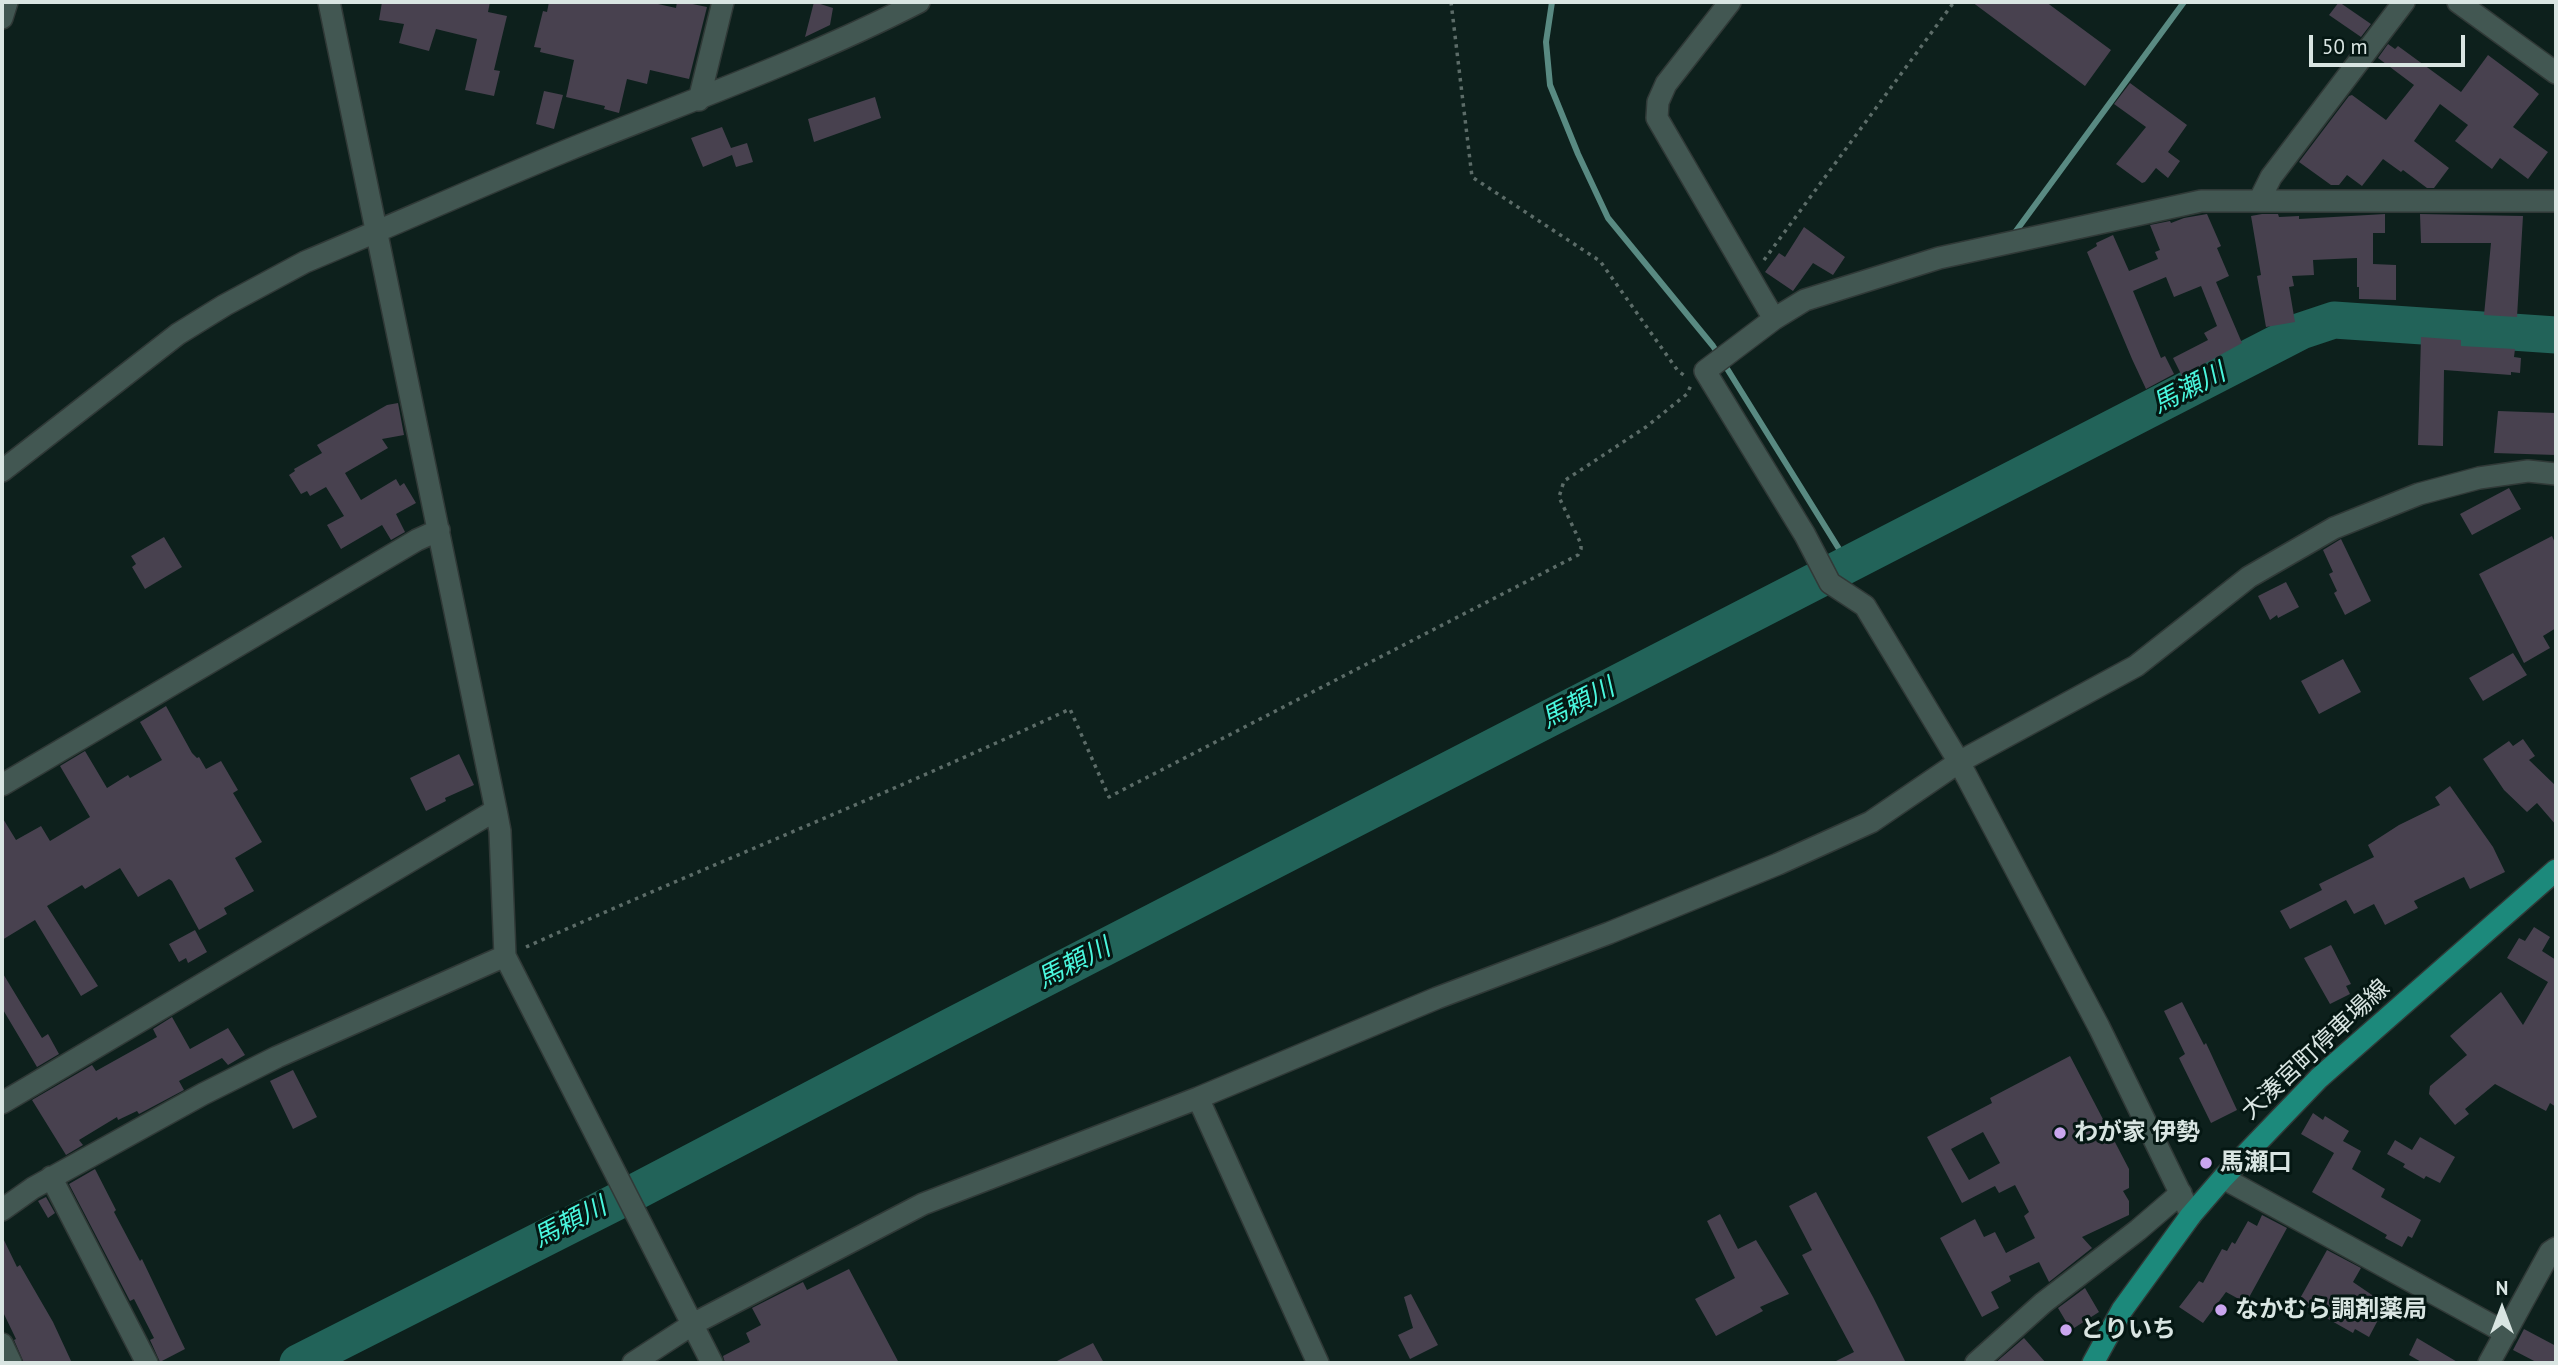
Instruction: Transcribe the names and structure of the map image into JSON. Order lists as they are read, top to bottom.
{
  "streets": {
    "main road": ["大湊宮町停車場線"]
  },
  "water": ["馬瀬川", "馬頼川"],
  "places": [
    "わが家 伊勢",
    "馬瀬口",
    "なかむら調剤薬局",
    "とりいち"
  ],
  "scale_bar": "50 m",
  "north": "top"
}
